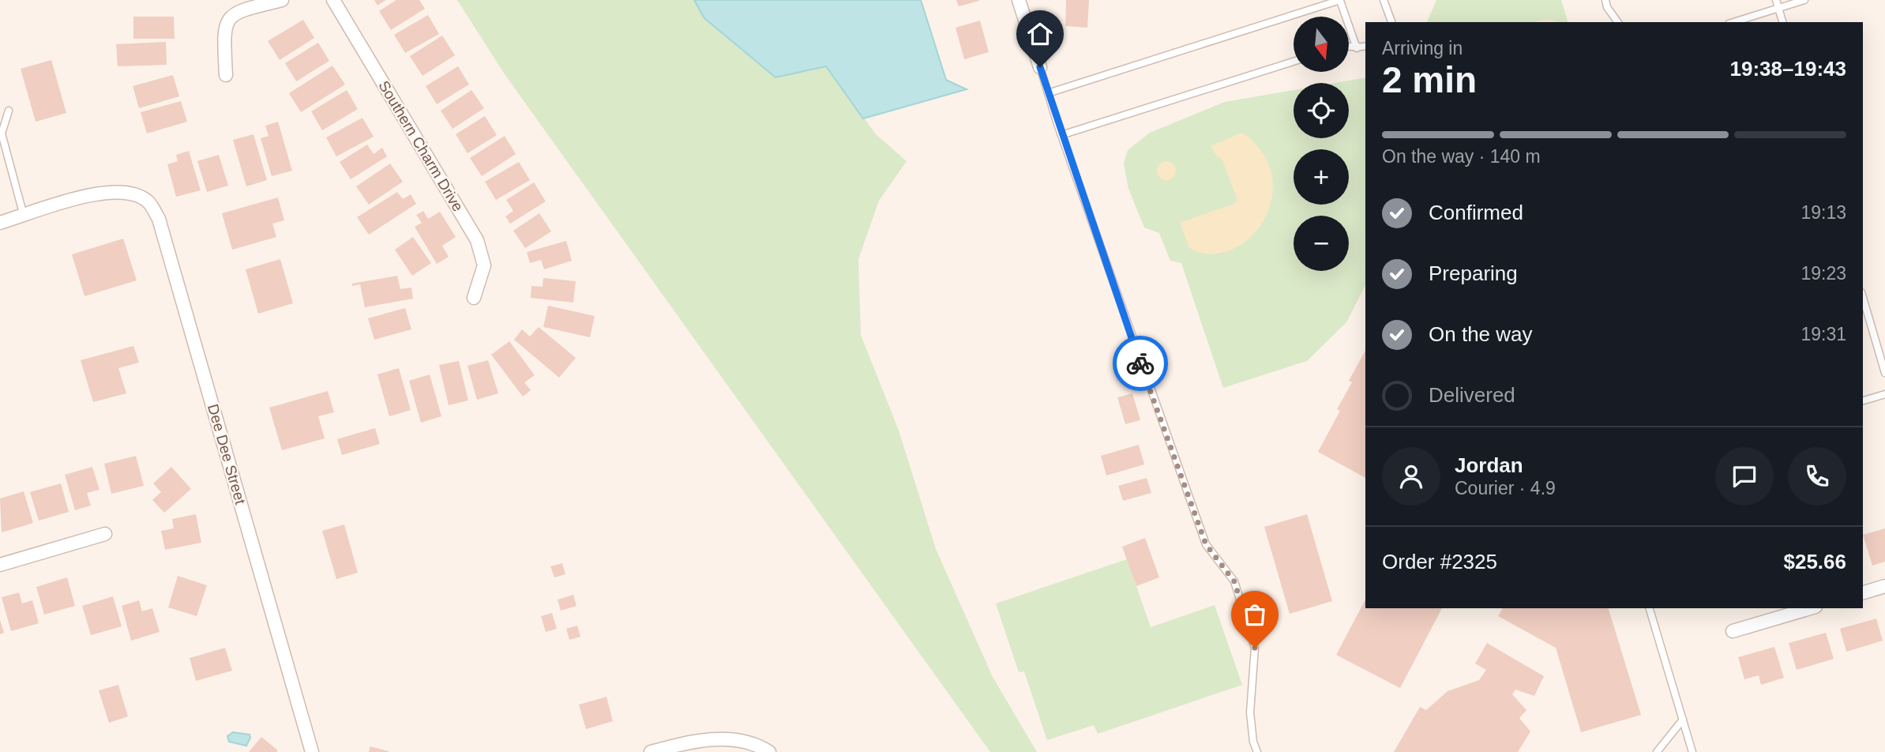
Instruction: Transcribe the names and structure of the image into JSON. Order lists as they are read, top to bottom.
{
  "streets": {
    "street": ["Southern Charm Drive", "Dee Dee Street"]
  },
  "north": "bottom",
  "page": {
    "map_buttons": ["+", "−"],
    "heading": ["2 min", "Arriving in", "19:38–19:43"],
    "panel": [
      "Jordan",
      "Courier · 4.9",
      "Order #2325",
      "$25.66"
    ],
    "bar": "On the way · 140 m",
    "list": [
      ["Confirmed", "19:13"],
      ["Preparing", "19:23"],
      ["On the way", "19:31"],
      "Delivered"
    ]
  }
}
